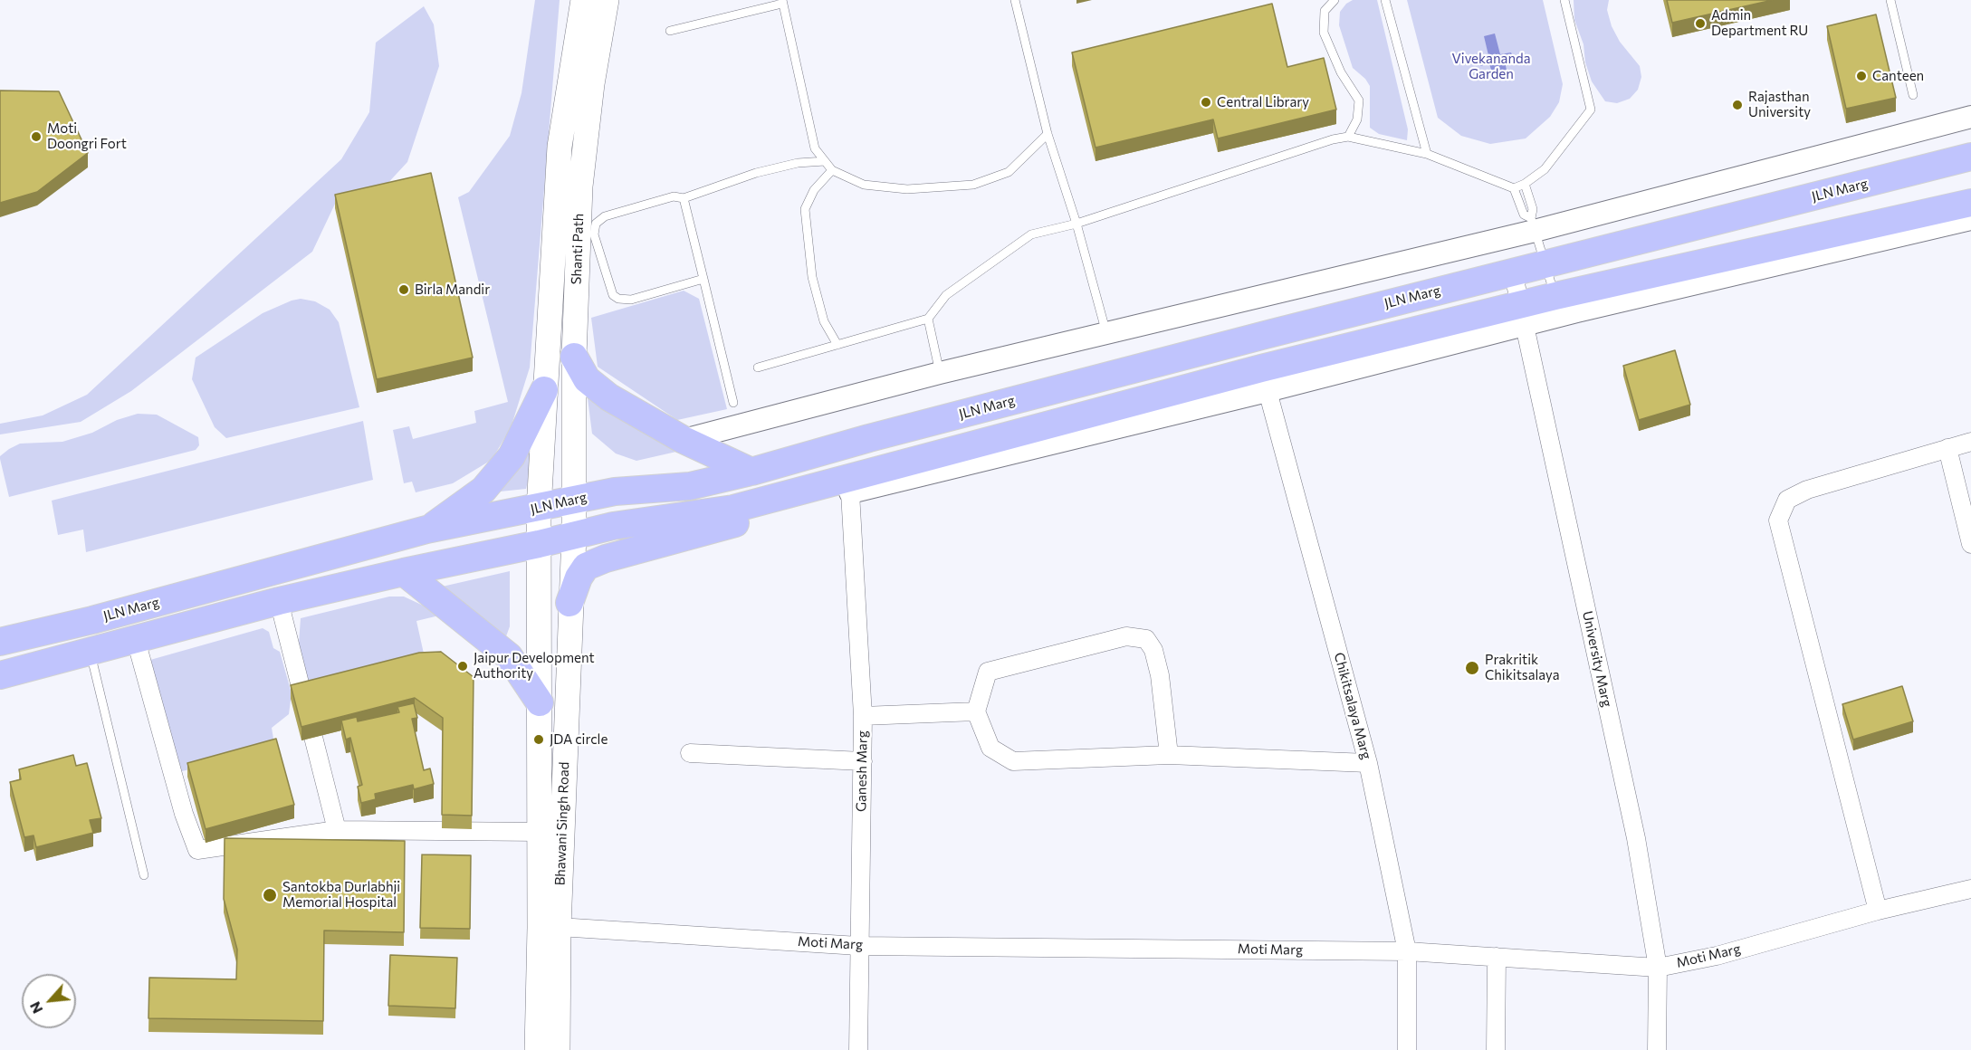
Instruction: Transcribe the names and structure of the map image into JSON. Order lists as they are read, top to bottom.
{
  "streets": {
    "main road": ["JLN Marg", "Shanti Path", "Bhawani Singh Road"],
    "street": [
      "University Marg",
      "Chikitsalaya Marg",
      "Ganesh Marg",
      "Moti Marg"
    ]
  },
  "crossings": [
    ["JLN Marg", "Shanti Path"],
    ["JLN Marg", "University Marg"],
    ["JLN Marg", "Bhawani Singh Road"],
    ["Shanti Path", "Bhawani Singh Road"],
    ["University Marg", "Moti Marg"],
    ["Chikitsalaya Marg", "Moti Marg"],
    ["Ganesh Marg", "Moti Marg"],
    ["Bhawani Singh Road", "Moti Marg"]
  ],
  "parks": ["Vivekananda Garden"],
  "places": [
    "Admin Department RU",
    "Canteen",
    "Central Library",
    "Rajasthan University",
    "Moti Doongri Fort",
    "Birla Mandir",
    "Jaipur Development Authority",
    "Prakritik Chikitsalaya",
    "JDA circle",
    "Santokba Durlabhji Memorial Hospital"
  ],
  "north": "bottom left"
}
